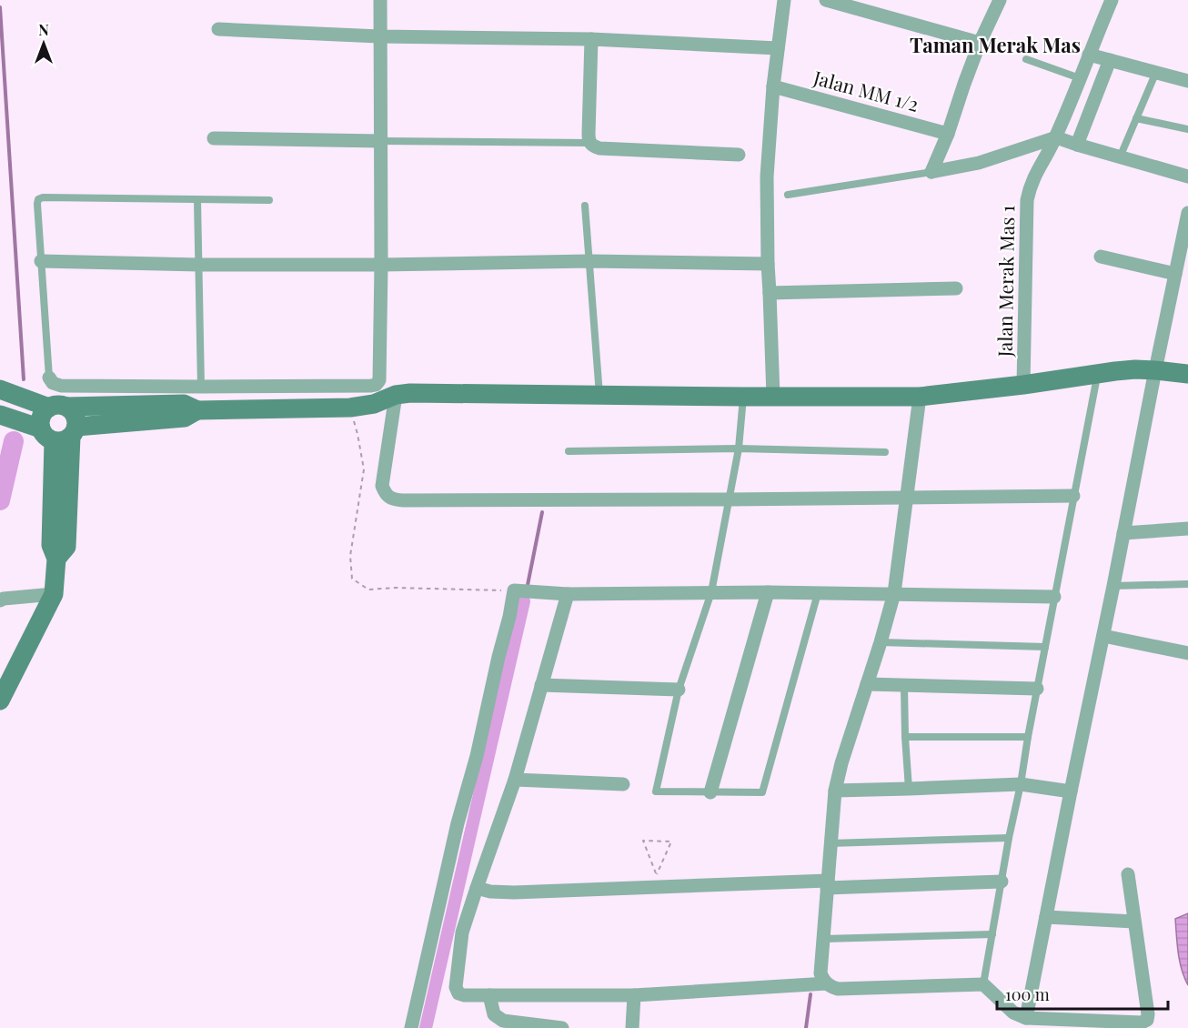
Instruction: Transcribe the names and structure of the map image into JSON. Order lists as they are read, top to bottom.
{
  "streets": {
    "street": ["Jalan MM 1/2", "Jalan Merak Mas 1"]
  },
  "districts": ["Taman Merak Mas"],
  "scale_bar": "100 m",
  "north": "top"
}
